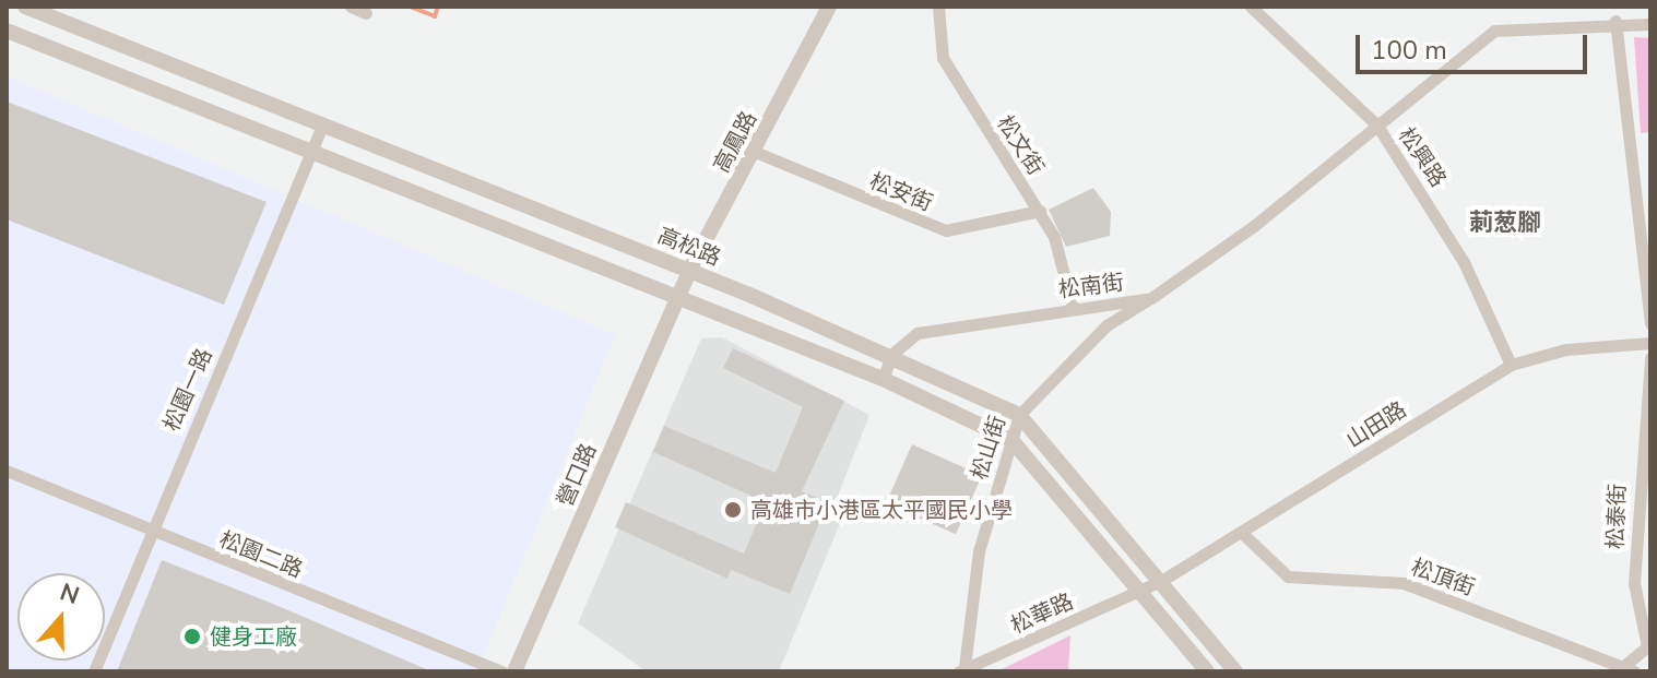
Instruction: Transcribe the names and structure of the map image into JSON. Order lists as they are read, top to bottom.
{
  "streets": {
    "street": [
      "高鳳路",
      "松文街",
      "松興路",
      "松安街",
      "高松路",
      "松南街",
      "松園一路",
      "山田路",
      "松山街",
      "營口路",
      "松泰街",
      "松園二路",
      "松頂街",
      "松華路"
    ]
  },
  "crossings": [
    ["高鳳路", "松安街"],
    ["高鳳路", "高松路"],
    ["高鳳路", "營口路"],
    ["松文街", "松安街"],
    ["松文街", "松南街"],
    ["松興路", "松南街"],
    ["松興路", "山田路"],
    ["高松路", "松南街"],
    ["高松路", "松園一路"],
    ["高松路", "山田路"],
    ["高松路", "松山街"],
    ["松南街", "松山街"],
    ["松園一路", "松園二路"],
    ["山田路", "松頂街"],
    ["山田路", "松華路"],
    ["松山街", "松華路"],
    ["松泰街", "松頂街"]
  ],
  "districts": ["莿葱腳"],
  "places": ["高雄市小港區太平國民小學", "健身工廠"],
  "scale_bar": "100 m",
  "north": "top"
}
